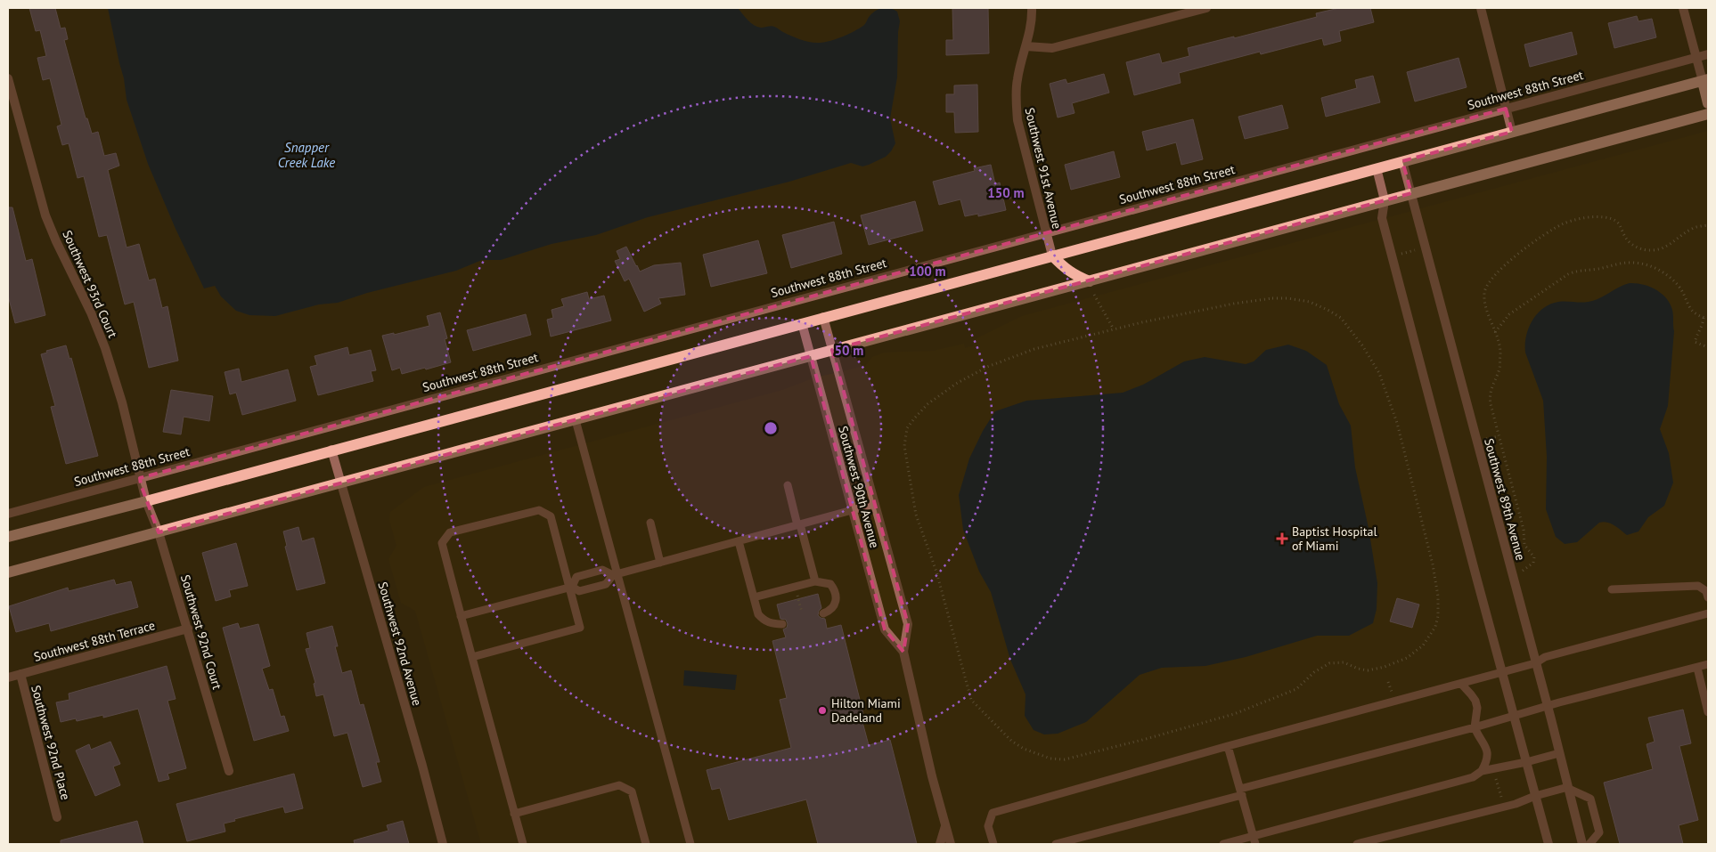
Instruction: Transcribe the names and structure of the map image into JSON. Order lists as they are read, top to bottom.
{
  "streets": {
    "street": [
      "Southwest 88th Street",
      "Southwest 91st Avenue",
      "Southwest 93rd Court",
      "Southwest 90th Avenue",
      "Southwest 89th Avenue",
      "Southwest 92nd Court",
      "Southwest 88th Terrace",
      "Southwest 92nd Avenue",
      "Southwest 92nd Place"
    ]
  },
  "crossings": [
    ["Southwest 88th Street", "Southwest 91st Avenue"],
    ["Southwest 88th Street", "Southwest 93rd Court"],
    ["Southwest 93rd Court", "Southwest 92nd Court"],
    ["Southwest 92nd Court", "Southwest 88th Terrace"],
    ["Southwest 88th Terrace", "Southwest 92nd Place"]
  ],
  "water": ["Snapper Creek Lake"],
  "places": {
    "health": ["Baptist Hospital of Miami"],
    "other": ["Hilton Miami Dadeland"]
  },
  "rings": ["150 m", "100 m", "50 m"]
}
